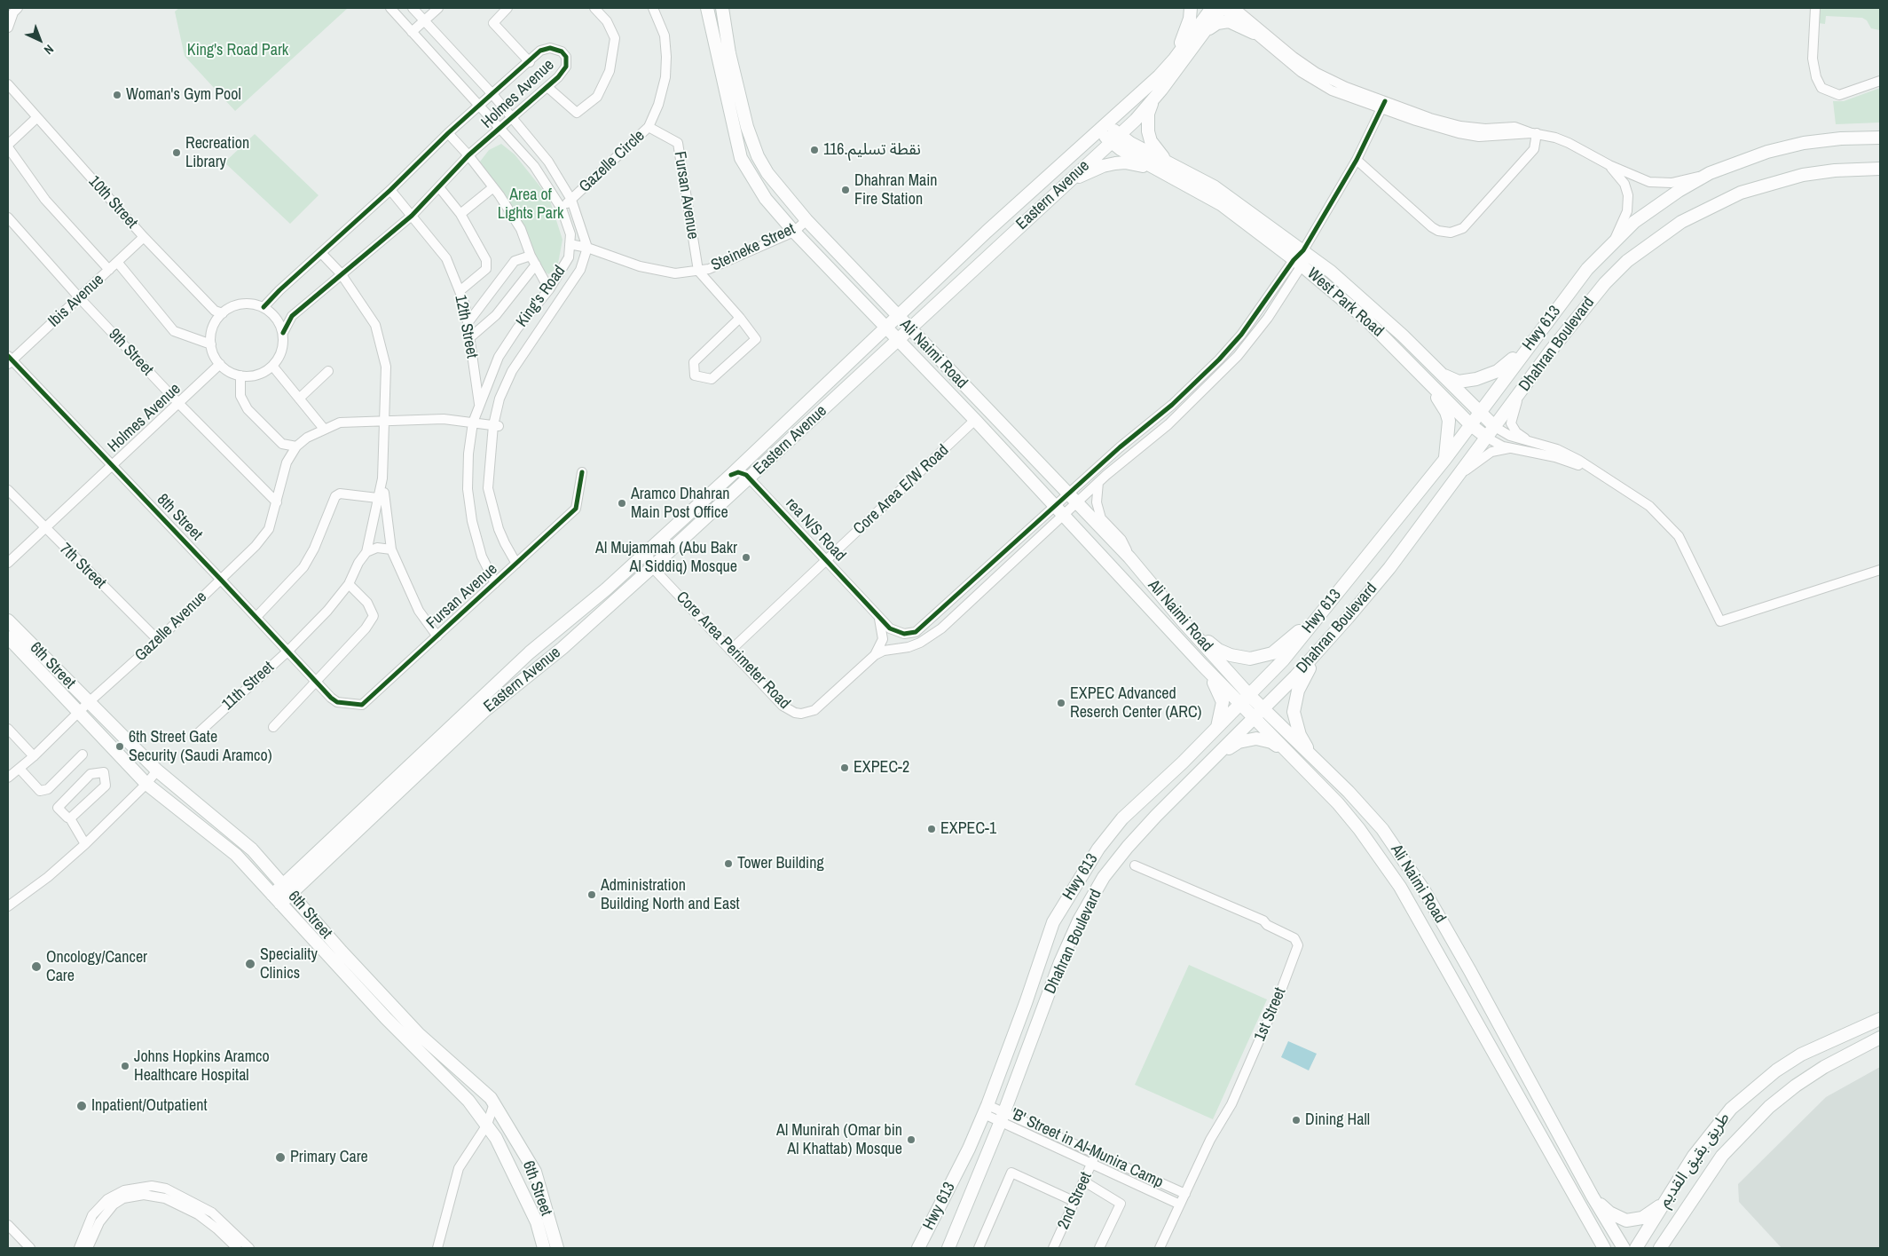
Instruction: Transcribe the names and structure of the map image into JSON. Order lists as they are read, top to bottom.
{
  "streets": {
    "main road": [
      "Eastern Avenue",
      "West Park Road",
      "Hwy 613",
      "Dhahran Boulevard",
      "Ali Naimi Road",
      "6th Street",
      "طريق بقيق القديم"
    ],
    "street": [
      "Holmes Avenue",
      "Gazelle Circle",
      "Fursan Avenue",
      "10th Street",
      "Steineke Street",
      "King's Road",
      "Ibis Avenue",
      "12th Street",
      "9th Street",
      "Core Area E/W Road",
      "8th Street",
      "rea N/S Road",
      "7th Street",
      "Gazelle Avenue",
      "Core Area Perimeter Road",
      "11th Street",
      "1st Street",
      "'B' Street in Al-Munira Camp",
      "2nd Street"
    ]
  },
  "crossings": [
    ["Holmes Avenue", "10th Street"],
    ["Holmes Avenue", "King's Road"],
    ["Holmes Avenue", "12th Street"],
    ["Holmes Avenue", "9th Street"],
    ["Holmes Avenue", "8th Street"],
    ["Holmes Avenue", "7th Street"],
    ["Holmes Avenue", "11th Street"],
    ["Gazelle Circle", "Fursan Avenue"],
    ["Gazelle Circle", "King's Road"],
    ["Fursan Avenue", "Steineke Street"],
    ["Fursan Avenue", "King's Road"],
    ["Fursan Avenue", "8th Street"],
    ["Fursan Avenue", "11th Street"],
    ["Eastern Avenue", "West Park Road"],
    ["Eastern Avenue", "Ali Naimi Road"],
    ["Eastern Avenue", "rea N/S Road"],
    ["Eastern Avenue", "Core Area Perimeter Road"],
    ["Eastern Avenue", "6th Street"],
    ["10th Street", "Ibis Avenue"],
    ["Steineke Street", "King's Road"],
    ["Steineke Street", "Ali Naimi Road"],
    ["King's Road", "12th Street"],
    ["King's Road", "Gazelle Avenue"],
    ["Ibis Avenue", "9th Street"],
    ["Ibis Avenue", "8th Street"],
    ["West Park Road", "Hwy 613"],
    ["West Park Road", "Dhahran Boulevard"],
    ["Hwy 613", "Ali Naimi Road"],
    ["Hwy 613", "'B' Street in Al-Munira Camp"],
    ["Dhahran Boulevard", "Ali Naimi Road"],
    ["Dhahran Boulevard", "'B' Street in Al-Munira Camp"],
    ["9th Street", "Gazelle Avenue"],
    ["Ali Naimi Road", "Core Area E/W Road"],
    ["Ali Naimi Road", "rea N/S Road"],
    ["Core Area E/W Road", "rea N/S Road"],
    ["Core Area E/W Road", "Core Area Perimeter Road"],
    ["8th Street", "Gazelle Avenue"],
    ["8th Street", "11th Street"],
    ["7th Street", "Gazelle Avenue"],
    ["Gazelle Avenue", "6th Street"],
    ["Gazelle Avenue", "11th Street"],
    ["1st Street", "'B' Street in Al-Munira Camp"],
    ["'B' Street in Al-Munira Camp", "2nd Street"]
  ],
  "parks": ["King's Road Park", "Area of Lights Park"],
  "places": [
    "Woman's Gym Pool",
    "نقطة تسليم.116",
    "Recreation Library",
    "Dhahran Main Fire Station",
    "Aramco Dhahran Main Post Office",
    "Al Mujammah (Abu Bakr Al Siddiq) Mosque",
    "EXPEC Advanced Reserch Center (ARC)",
    "6th Street Gate Security (Saudi Aramco)",
    "EXPEC-2",
    "EXPEC-1",
    "Tower Building",
    "Administration Building North and East",
    "Speciality Clinics",
    "Oncology/Cancer Care",
    "Johns Hopkins Aramco Healthcare Hospital",
    "Inpatient/Outpatient",
    "Dining Hall",
    "Al Munirah (Omar bin Al Khattab) Mosque",
    "Primary Care"
  ],
  "north": "bottom right"
}
